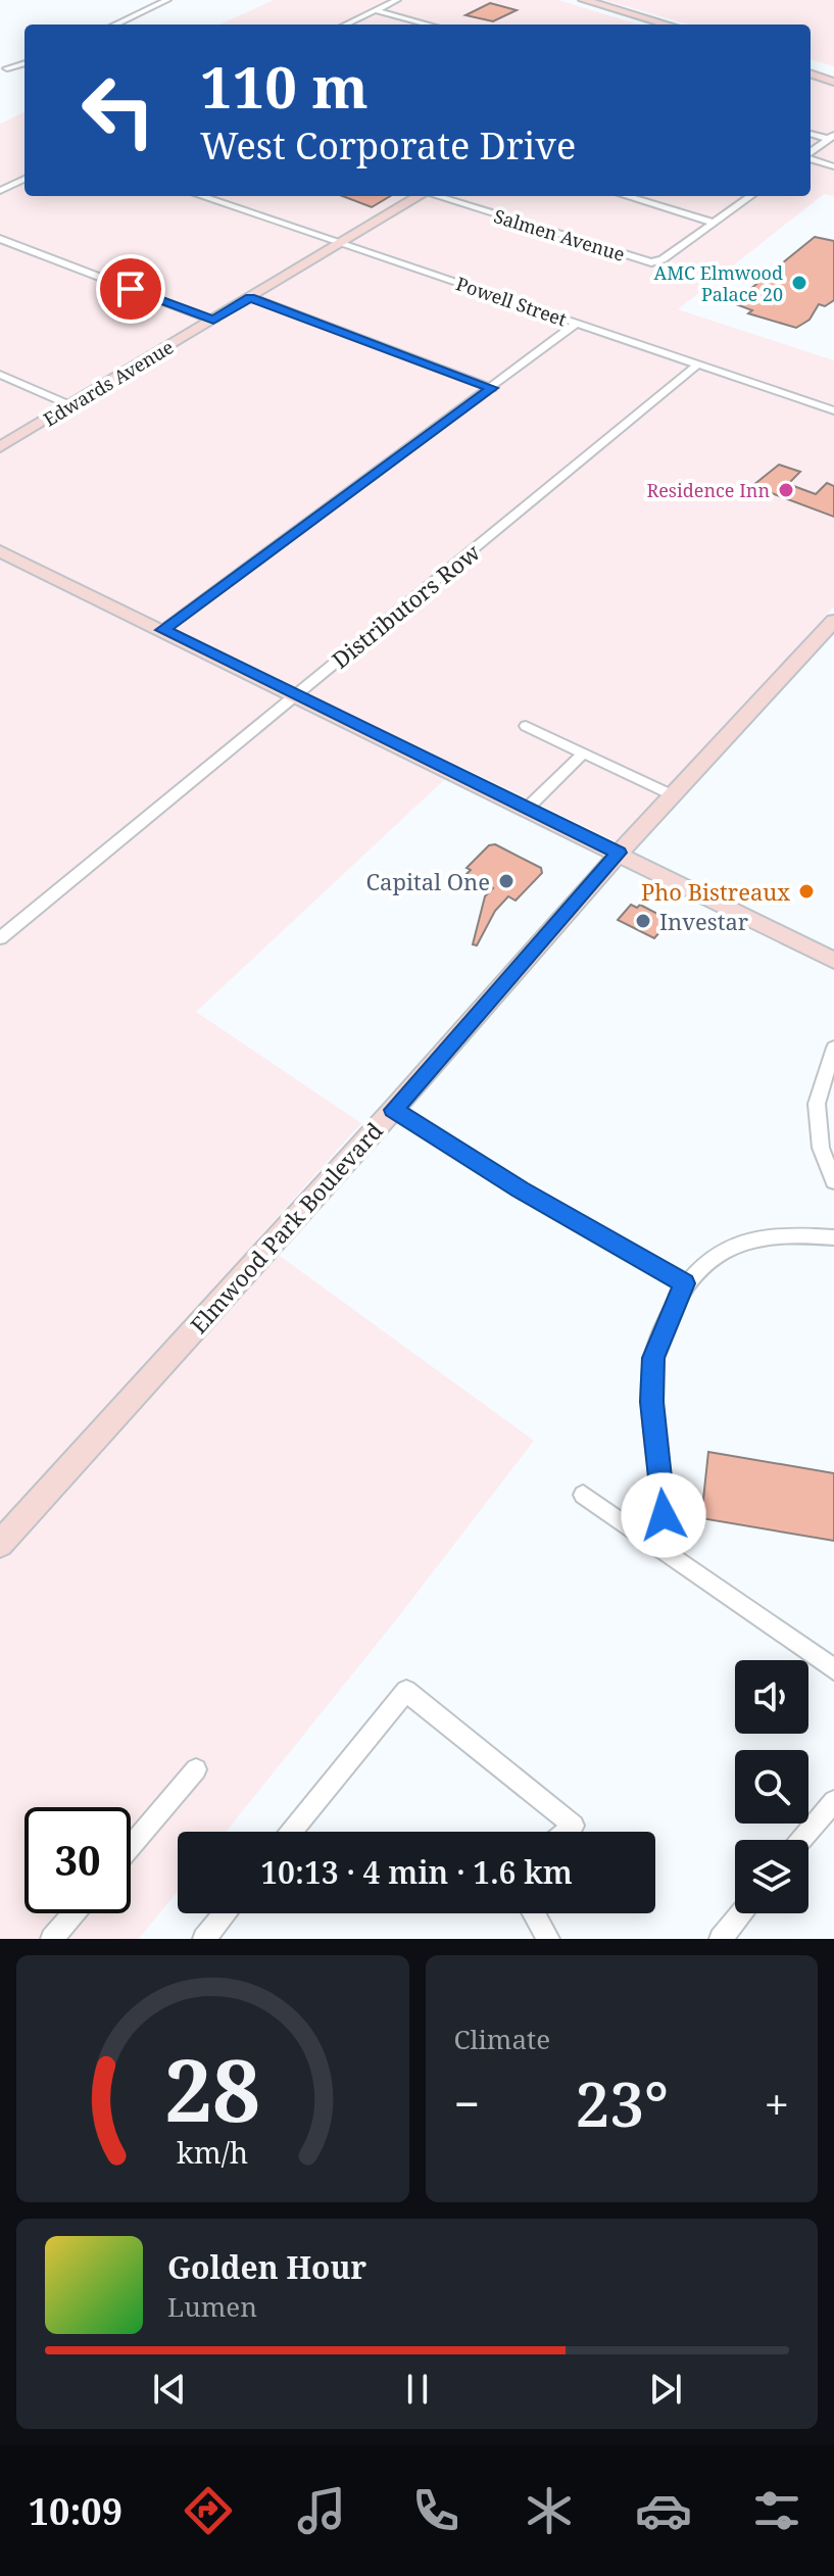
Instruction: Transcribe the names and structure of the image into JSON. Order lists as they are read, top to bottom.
{
  "streets": {
    "street": [
      "Salmen Avenue",
      "Powell Street",
      "Edwards Avenue",
      "Distributors Row",
      "Elmwood Park Boulevard"
    ]
  },
  "crossings": [
    ["Powell Street", "Edwards Avenue"],
    ["Powell Street", "Distributors Row"]
  ],
  "places": [
    "AMC Elmwood Palace 20",
    "Residence Inn",
    "Capital One",
    "Pho Bistreaux",
    "Investar"
  ],
  "page": {
    "turn": ["110 m", "West Corporate Drive"],
    "limit": "30",
    "trip": "10:13 · 4 min · 1.6 km",
    "tile": "Climate",
    "heat": ["−", "23°", "+"],
    "song": ["Golden Hour", "Lumen"],
    "tabs": "10:09",
    "gauge": ["28", "km/h"]
  }
}
